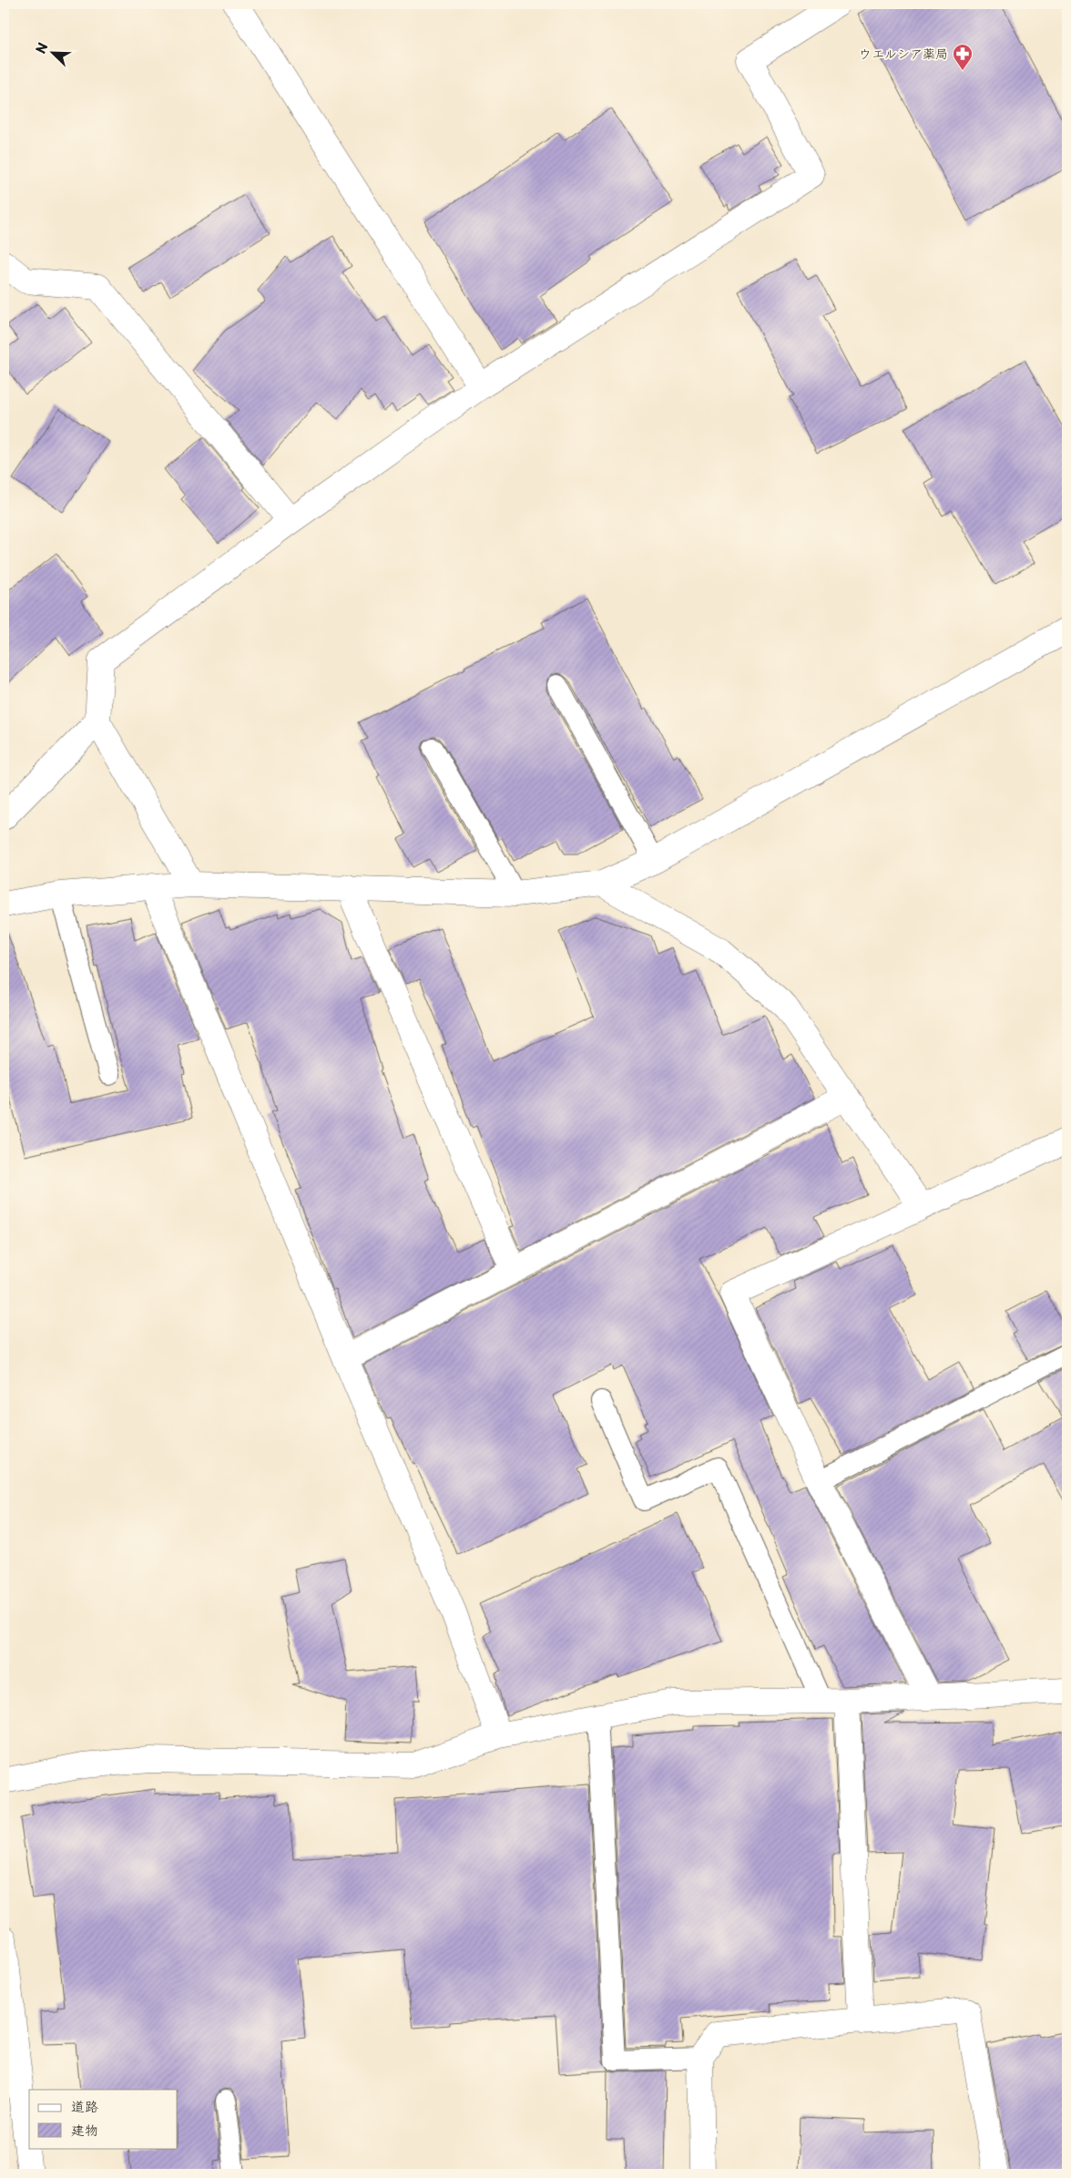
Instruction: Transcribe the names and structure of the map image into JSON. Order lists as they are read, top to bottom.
{
  "places": {
    "pharmacy": ["ウエルシア薬局"]
  },
  "legend": ["道路", "建物"],
  "north": "top left"
}
